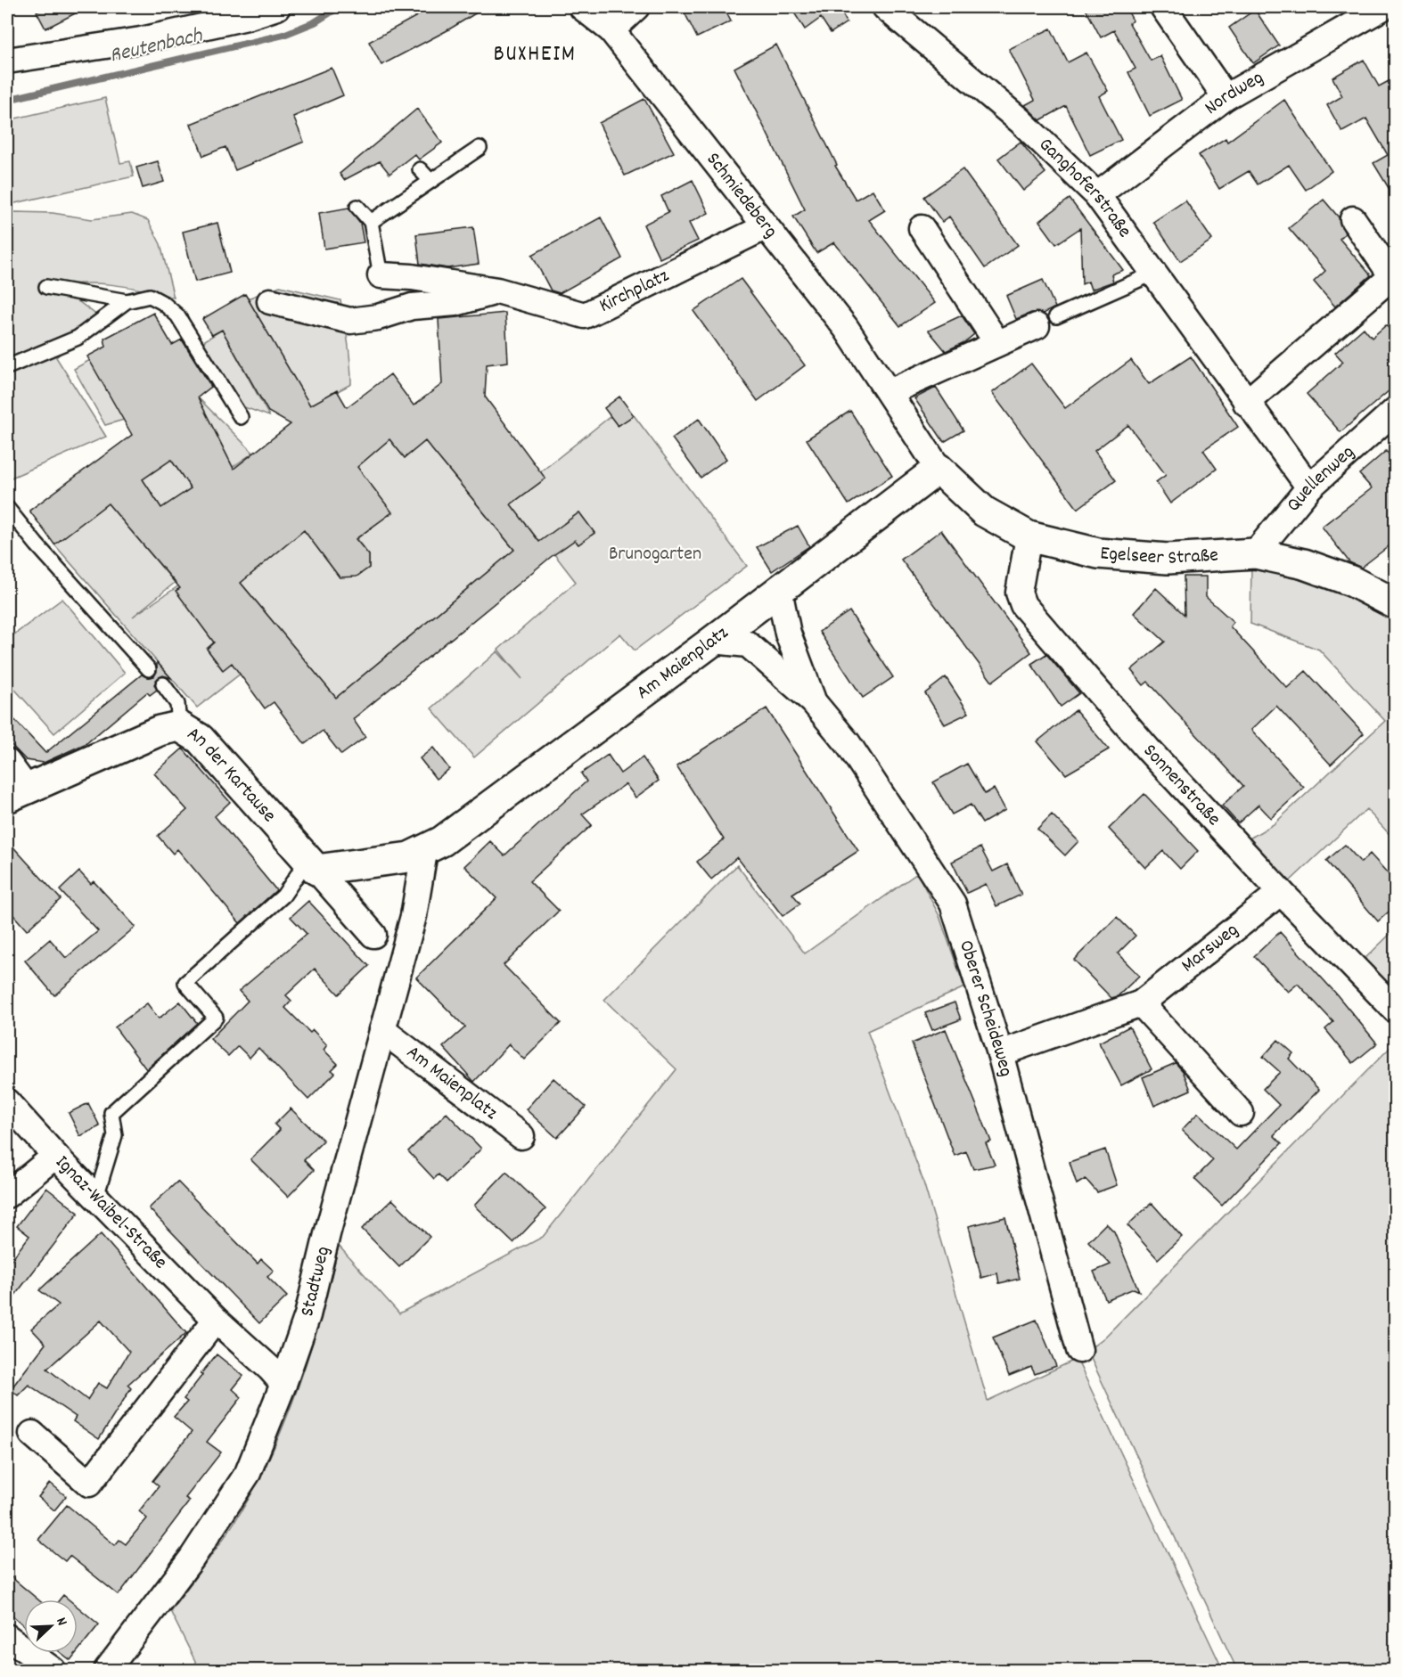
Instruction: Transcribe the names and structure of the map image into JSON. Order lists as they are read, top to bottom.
{
  "streets": {
    "street": [
      "Nordweg",
      "Ganghoferstraße",
      "Schmiedeberg",
      "Kirchplatz",
      "Quellenweg",
      "Egelseer Straße",
      "Am Maienplatz",
      "An der Kartause",
      "Sonnenstraße",
      "Marsweg",
      "Oberer Scheideweg",
      "Ignaz-Waibel-Straße",
      "Stadtweg"
    ]
  },
  "crossings": [
    ["Nordweg", "Ganghoferstraße"],
    ["Ganghoferstraße", "Quellenweg"],
    ["Schmiedeberg", "Kirchplatz"],
    ["Schmiedeberg", "Egelseer Straße"],
    ["Schmiedeberg", "Am Maienplatz"],
    ["Quellenweg", "Egelseer Straße"],
    ["Egelseer Straße", "Am Maienplatz"],
    ["Egelseer Straße", "Sonnenstraße"],
    ["Am Maienplatz", "Oberer Scheideweg"],
    ["Am Maienplatz", "Stadtweg"],
    ["Sonnenstraße", "Marsweg"],
    ["Marsweg", "Oberer Scheideweg"],
    ["Ignaz-Waibel-Straße", "Stadtweg"]
  ],
  "districts": ["BUXHEIM"],
  "water": ["Reutenbach"],
  "parks": ["Brunogarten"],
  "north": "top right"
}
